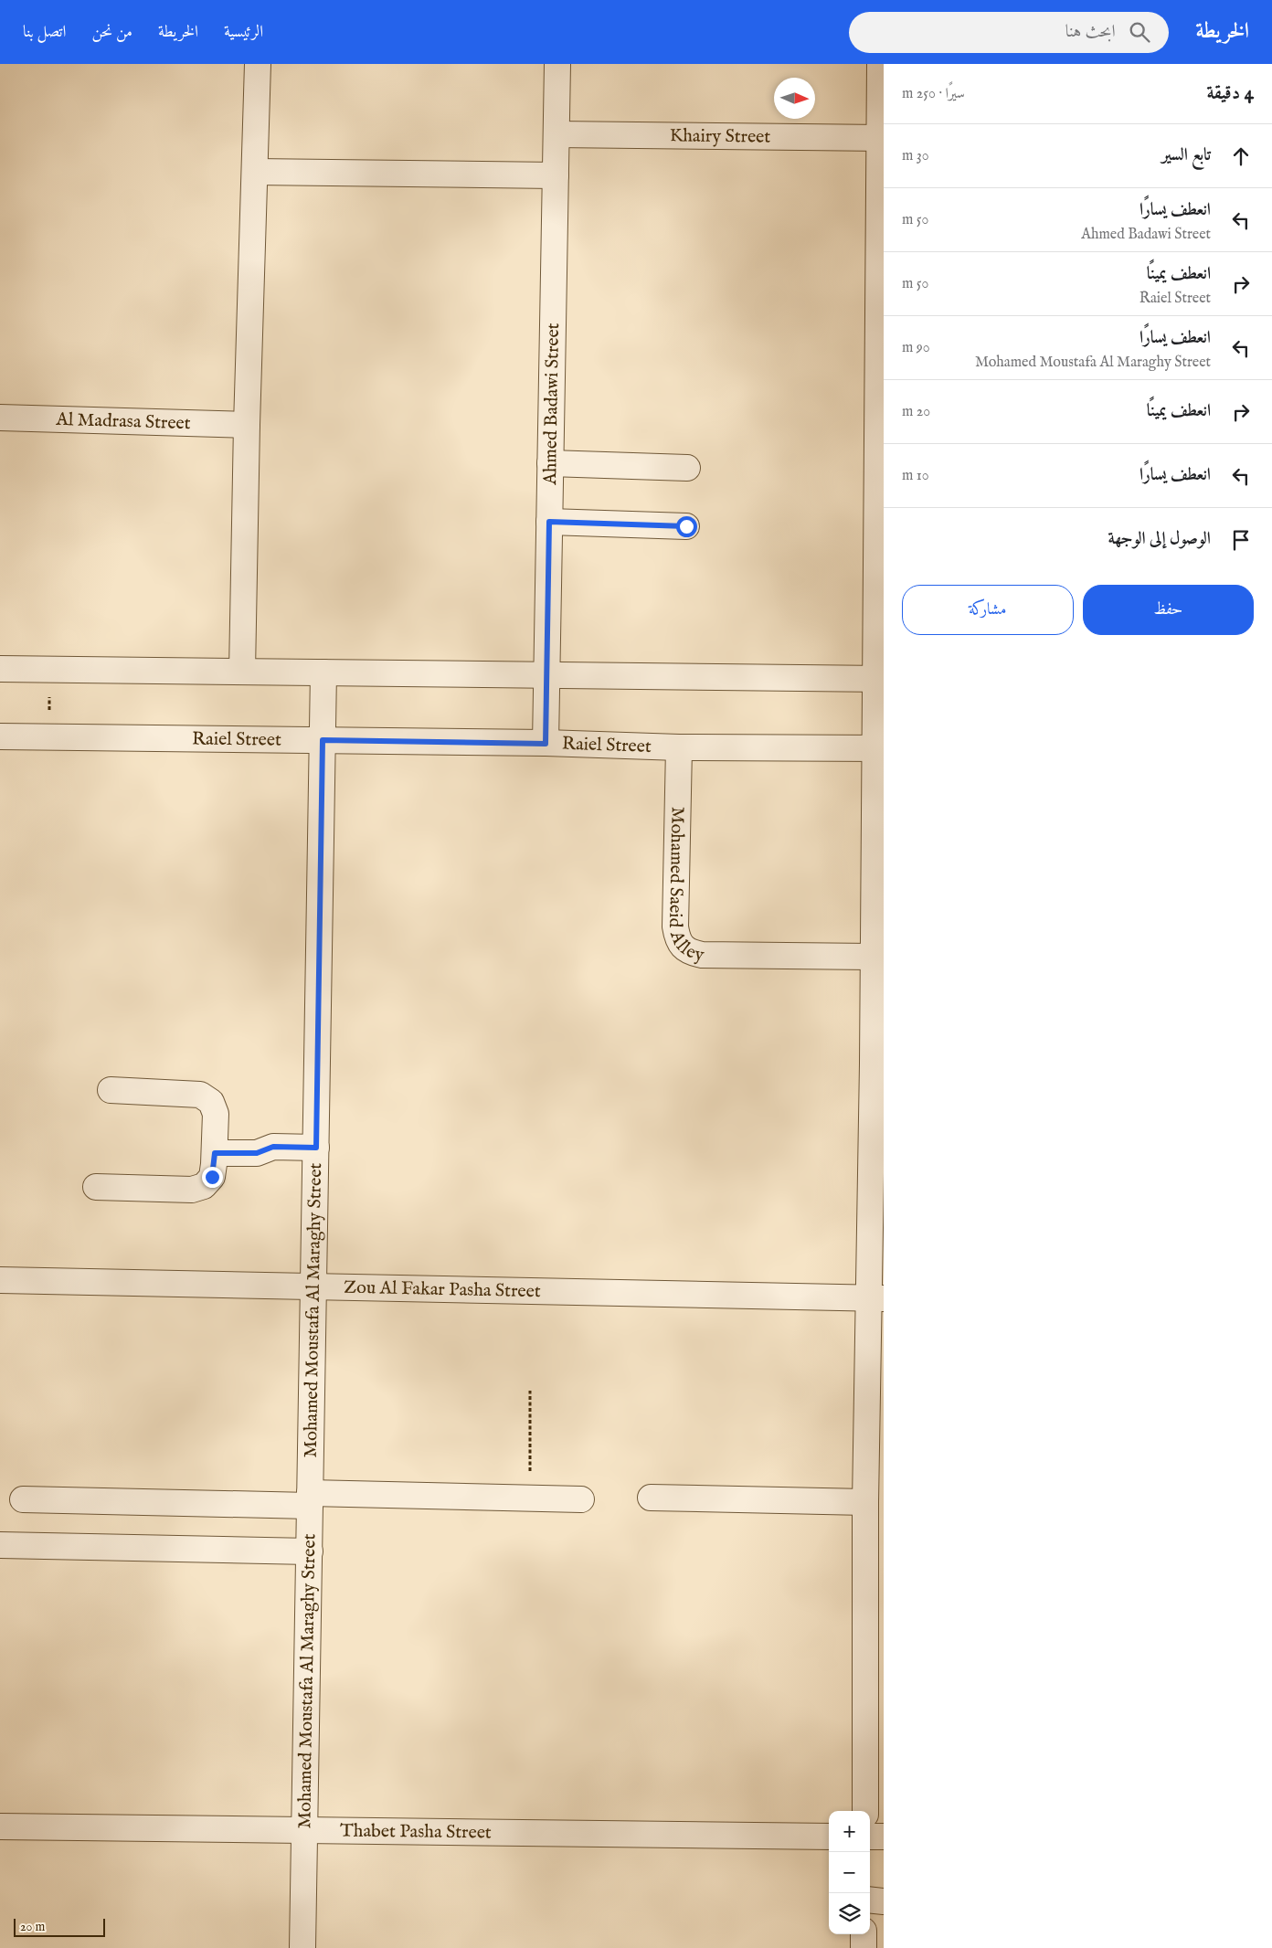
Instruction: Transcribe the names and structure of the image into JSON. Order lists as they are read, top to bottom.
{
  "streets": {
    "street": [
      "Khairy Street",
      "Ahmed Badawi Street",
      "Al Madrasa Street",
      "Raiel Street",
      "Mohamed Saeid Alley",
      "Zou Al Fakar Pasha Street",
      "Mohamed Moustafa Al Maraghy Street",
      "Thabet Pasha Street"
    ]
  },
  "crossings": [
    ["Khairy Street", "Ahmed Badawi Street"],
    ["Ahmed Badawi Street", "Raiel Street"],
    ["Raiel Street", "Mohamed Saeid Alley"],
    ["Raiel Street", "Mohamed Moustafa Al Maraghy Street"],
    ["Zou Al Fakar Pasha Street", "Mohamed Moustafa Al Maraghy Street"],
    ["Mohamed Moustafa Al Maraghy Street", "Thabet Pasha Street"]
  ],
  "scale_bar": "20 m",
  "north": "right",
  "page": {
    "header": "الخريطة",
    "search": "ابحث هنا",
    "nav": [
      "الرئيسية",
      "الخريطة",
      "من نحن",
      "اتصل بنا"
    ],
    "heading": ["4 دقيقة", "سيرًا · 250 m"],
    "list": [
      ["تابع السير", "30 m"],
      ["انعطف يسارًا", "Ahmed Badawi Street", "50 m"],
      ["انعطف يمينًا", "Raiel Street", "50 m"],
      ["انعطف يسارًا", "Mohamed Moustafa Al Maraghy Street", "90 m"],
      ["انعطف يمينًا", "20 m"],
      ["انعطف يسارًا", "10 m"],
      "الوصول إلى الوجهة"
    ],
    "buttons": ["حفظ", "مشاركة"],
    "map_buttons": ["+", "−"],
    "scale": "20 m"
  }
}
